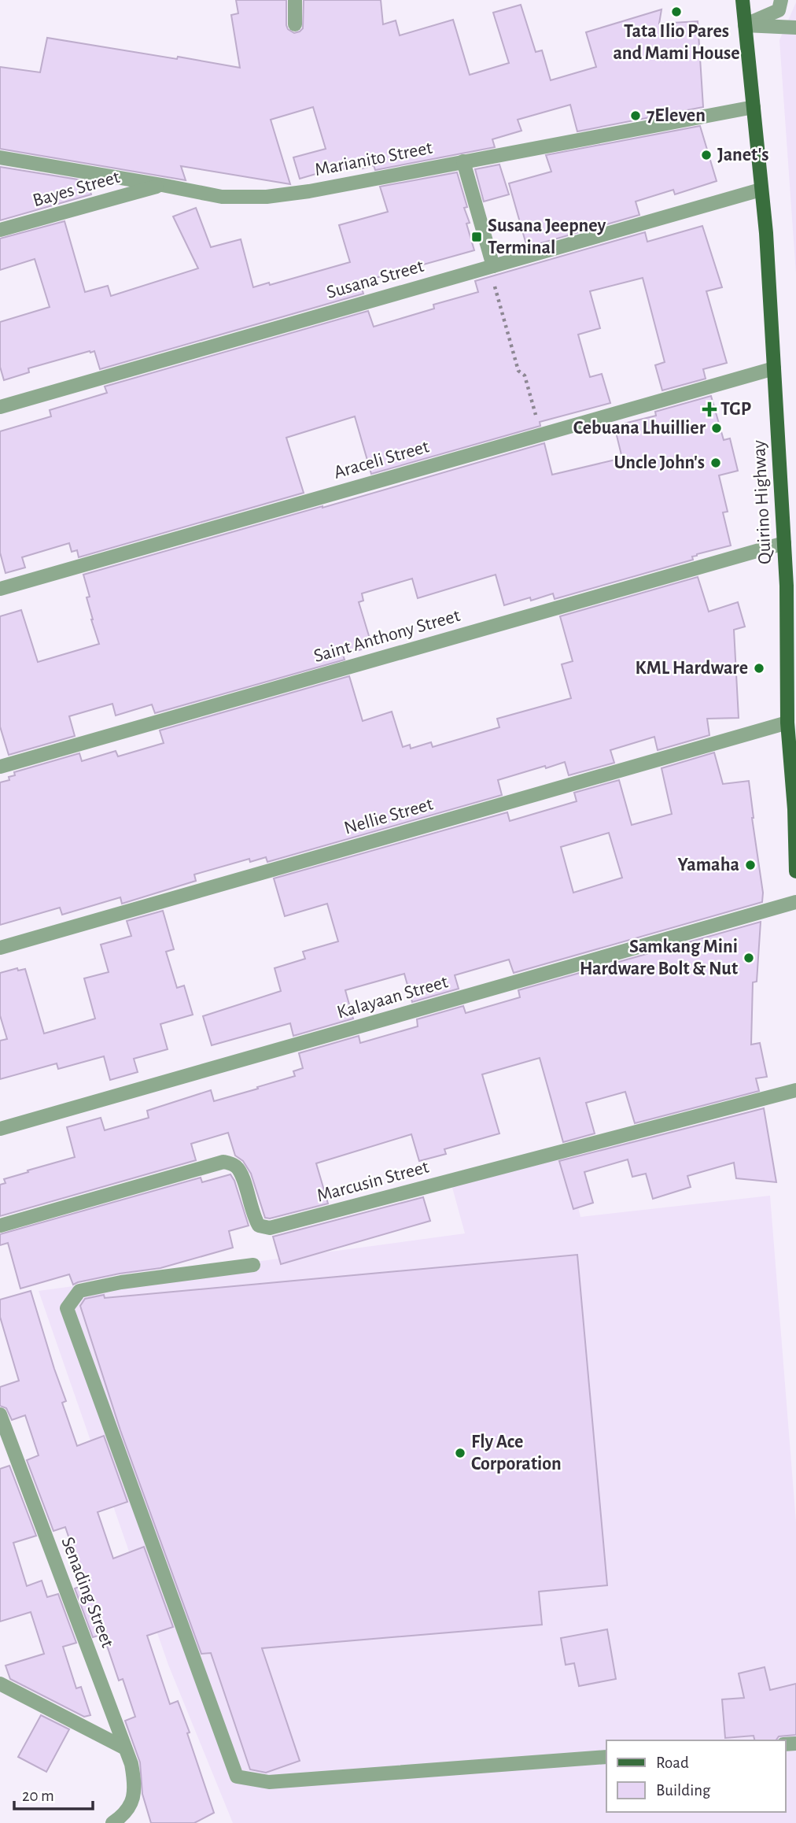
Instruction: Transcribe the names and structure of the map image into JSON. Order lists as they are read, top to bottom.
{
  "streets": {
    "main road": ["Quirino Highway"],
    "street": [
      "Marianito Street",
      "Bayes Street",
      "Susana Street",
      "Araceli Street",
      "Saint Anthony Street",
      "Nellie Street",
      "Kalayaan Street",
      "Marcusin Street",
      "Senading Street"
    ]
  },
  "crossings": [
    ["Marianito Street", "Bayes Street"],
    ["Marianito Street", "Quirino Highway"],
    ["Susana Street", "Quirino Highway"],
    ["Araceli Street", "Quirino Highway"],
    ["Quirino Highway", "Saint Anthony Street"],
    ["Quirino Highway", "Nellie Street"]
  ],
  "places": {
    "other": [
      "Tata Ilio Pares and Mami House",
      "7Eleven",
      "Janet's",
      "Cebuana Lhuillier",
      "Uncle John's",
      "KML Hardware",
      "Yamaha",
      "Samkang Mini Hardware Bolt & Nut",
      "Fly Ace Corporation"
    ],
    "transit": ["Susana Jeepney Terminal"],
    "health": ["TGP"]
  },
  "legend": ["Road", "Building"],
  "scale_bar": "20 m"
}
